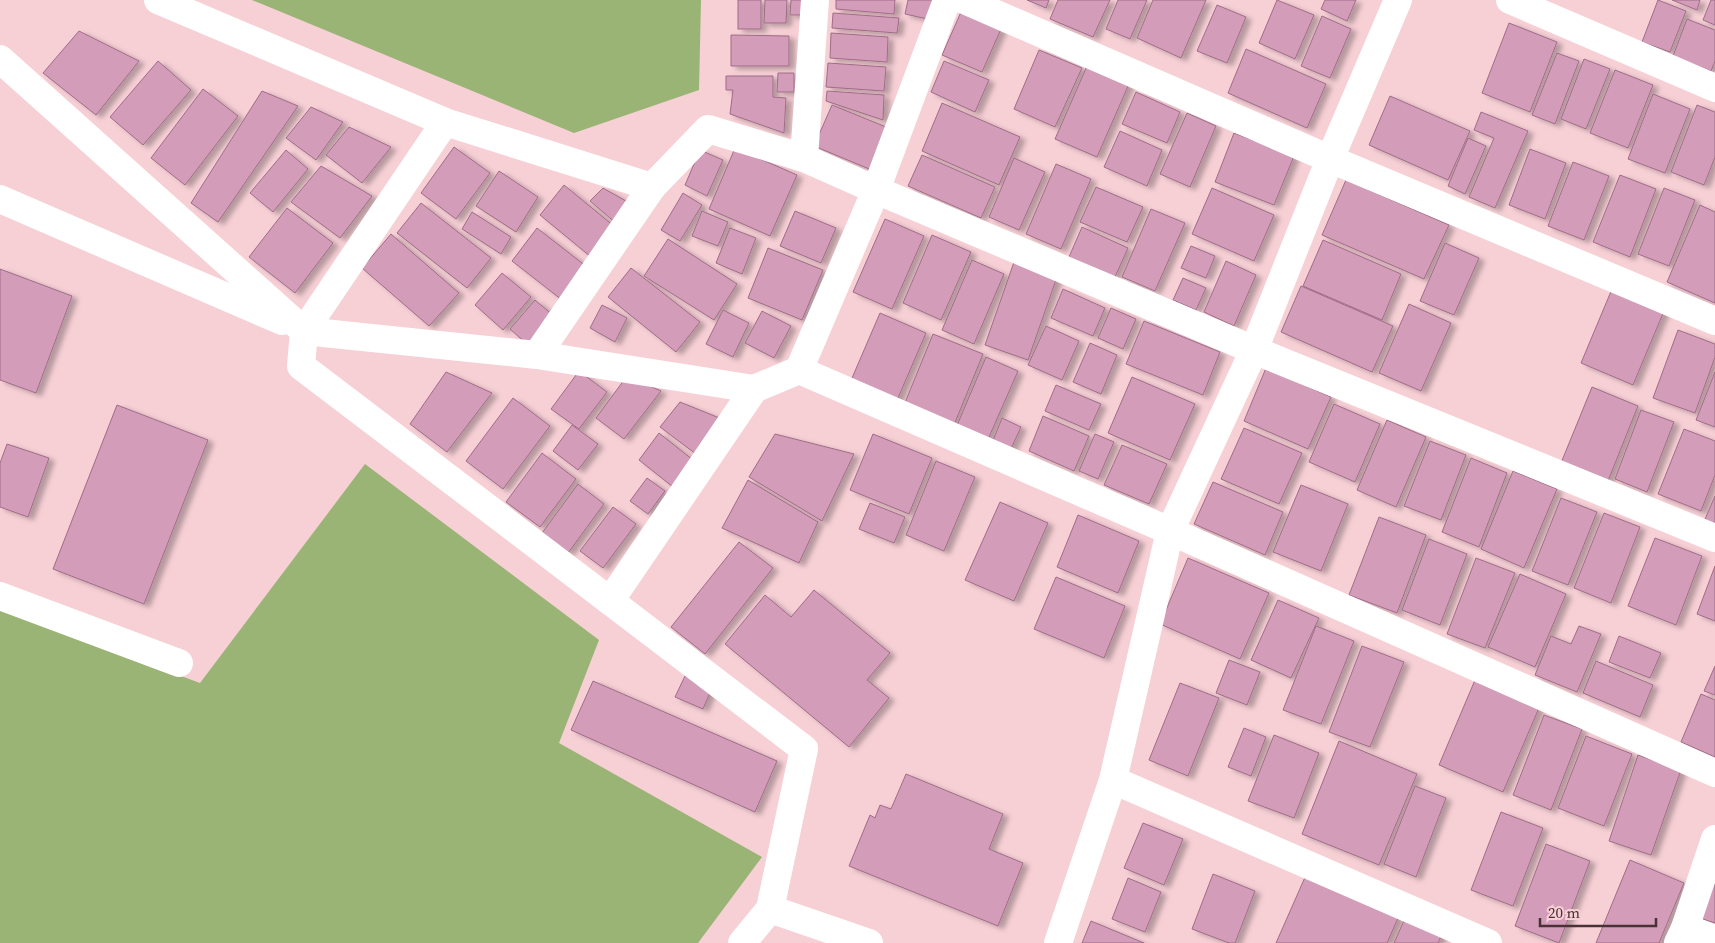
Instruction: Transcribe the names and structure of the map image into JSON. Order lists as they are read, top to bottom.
{
  "scale_bar": "20 m"
}
